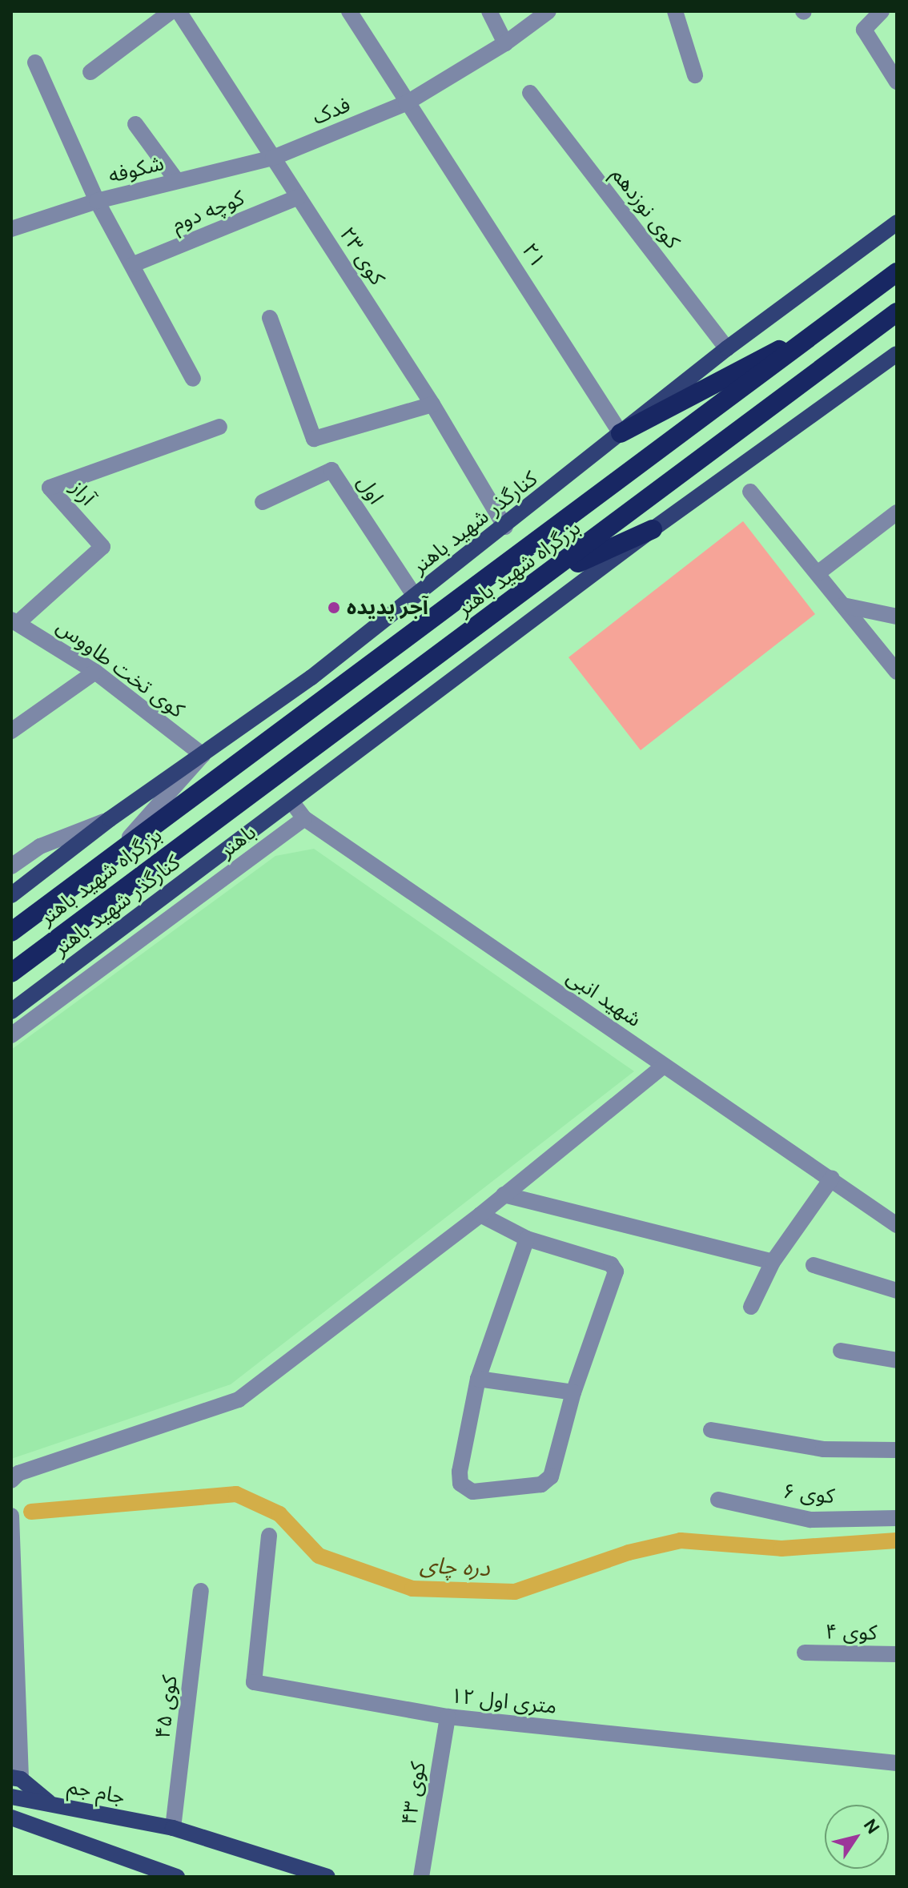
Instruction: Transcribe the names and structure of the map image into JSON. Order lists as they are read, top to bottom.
{
  "streets": {
    "highway": ["بزرگراه شهید باهنر"],
    "main road": ["کنارگذر شهید باهنر", "جام جم"],
    "street": [
      "فدک",
      "شکوفه",
      "کوی نوزدهم",
      "کوچه دوم",
      "۲۱",
      "کوی ۲۳",
      "اول",
      "آراز",
      "کوی تخت طاووس",
      "باهنر",
      "شهید انبی",
      "کوی ۶",
      "کوی ۴",
      "۱۲ متری اول",
      "کوی ۴۵",
      "کوی ۴۳"
    ]
  },
  "crossings": [
    ["فدک", "شکوفه"],
    ["فدک", "۲۱"],
    ["فدک", "کوی ۲۳"],
    ["شکوفه", "کوی ۲۳"],
    ["کوی نوزدهم", "کنارگذر شهید باهنر"],
    ["کوچه دوم", "کوی ۲۳"],
    ["۲۱", "کنارگذر شهید باهنر"],
    ["کوی ۲۳", "کنارگذر شهید باهنر"],
    ["اول", "کنارگذر شهید باهنر"],
    ["آراز", "کوی تخت طاووس"],
    ["کنارگذر شهید باهنر", "کوی تخت طاووس"],
    ["کنارگذر شهید باهنر", "شهید انبی"],
    ["باهنر", "شهید انبی"],
    ["۱۲ متری اول", "کوی ۴۳"],
    ["کوی ۴۵", "جام جم"]
  ],
  "water": ["دره چای"],
  "places": ["آجر پدیده"],
  "north": "top right"
}
